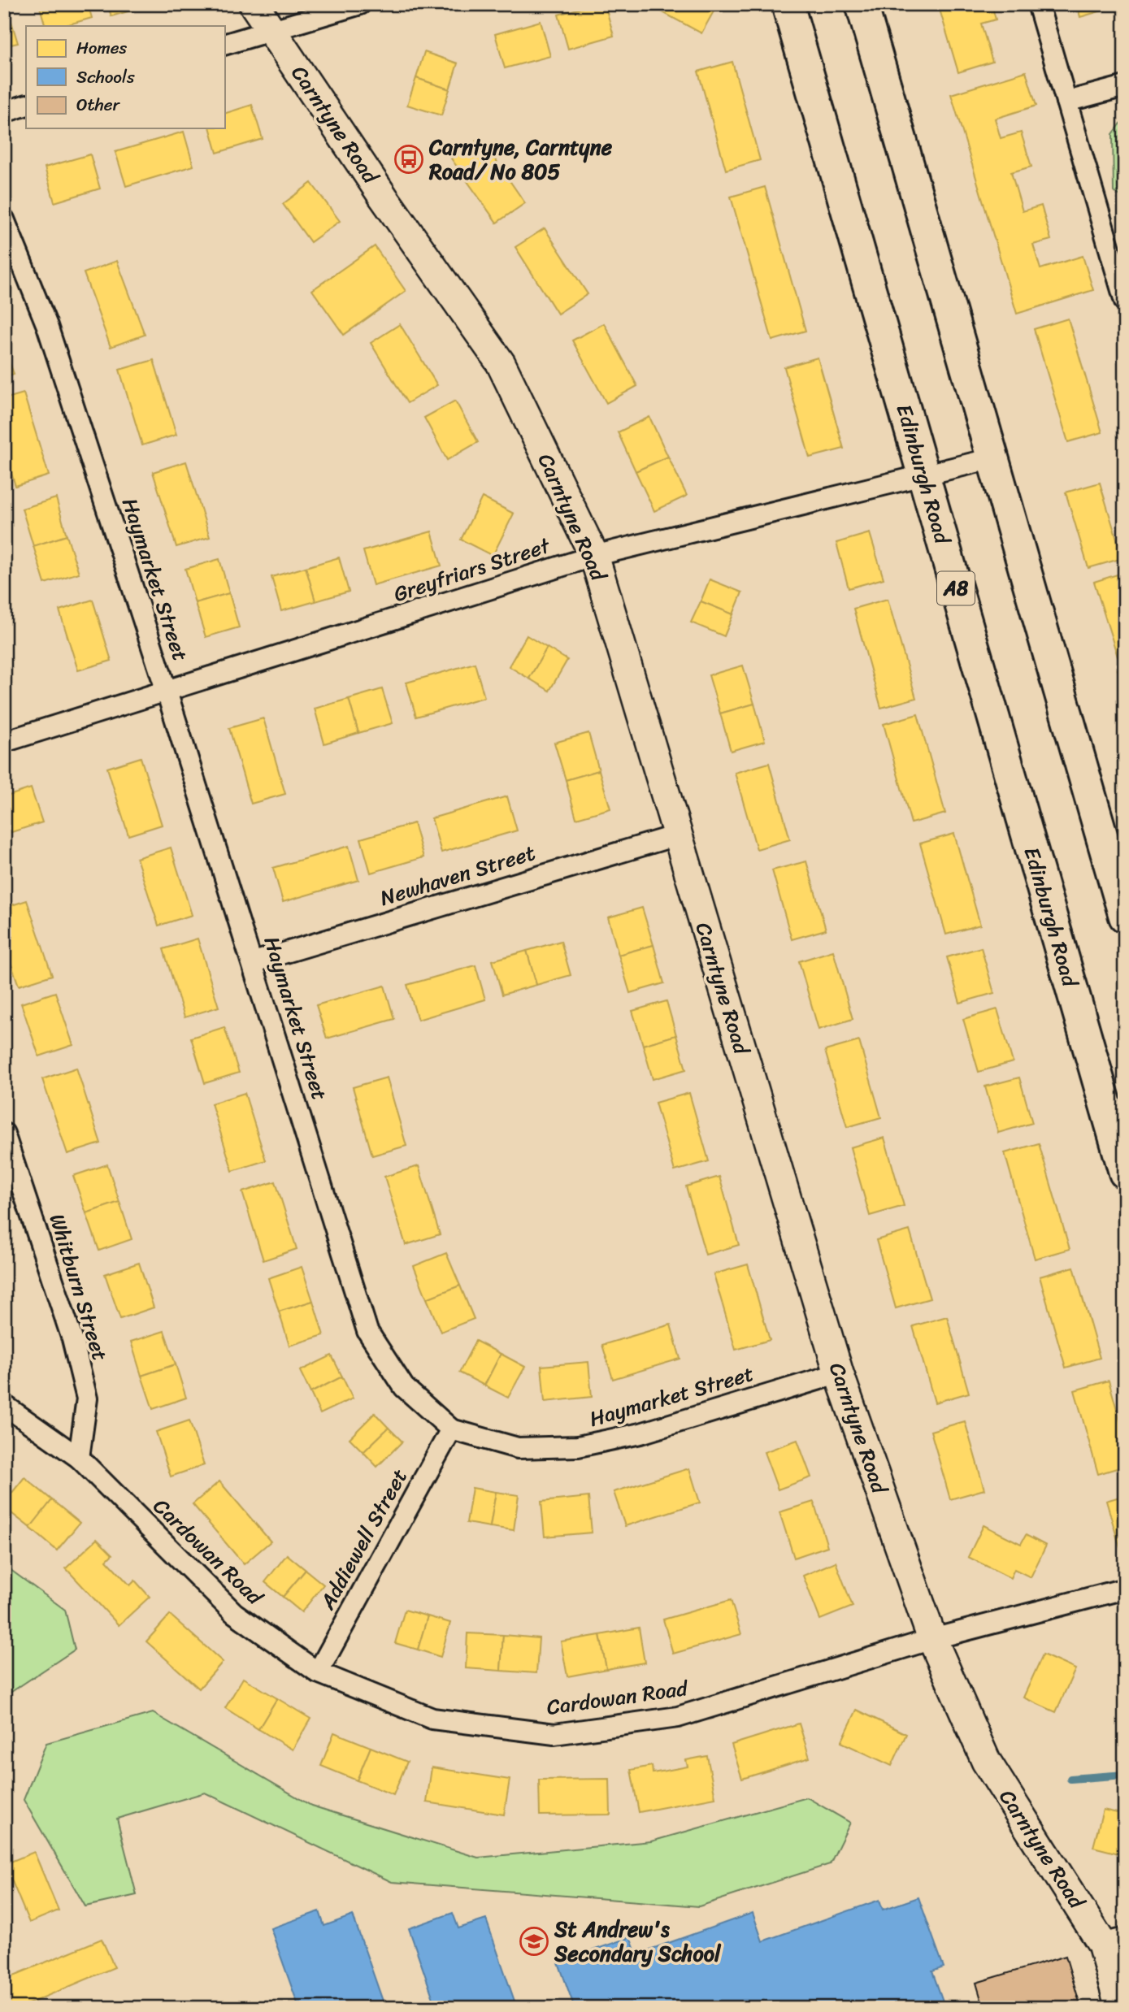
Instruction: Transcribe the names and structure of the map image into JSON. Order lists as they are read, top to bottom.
{
  "streets": {
    "main road": ["Edinburgh Road", "A8"],
    "street": [
      "Carntyne Road",
      "Greyfriars Street",
      "Haymarket Street",
      "Newhaven Street",
      "Whitburn Street",
      "Addiewell Street",
      "Cardowan Road"
    ]
  },
  "crossings": [
    ["Carntyne Road", "Greyfriars Street"],
    ["Carntyne Road", "Haymarket Street"],
    ["Carntyne Road", "Newhaven Street"],
    ["Carntyne Road", "Cardowan Road"],
    ["Edinburgh Road", "Greyfriars Street"],
    ["Greyfriars Street", "Haymarket Street"],
    ["Haymarket Street", "Newhaven Street"],
    ["Haymarket Street", "Addiewell Street"],
    ["Whitburn Street", "Cardowan Road"],
    ["Addiewell Street", "Cardowan Road"]
  ],
  "places": {
    "bus stop": ["Carntyne, Carntyne Road/ No 805"],
    "school or university": ["St Andrew's Secondary School"]
  },
  "legend": ["Homes", "Schools", "Other"]
}
